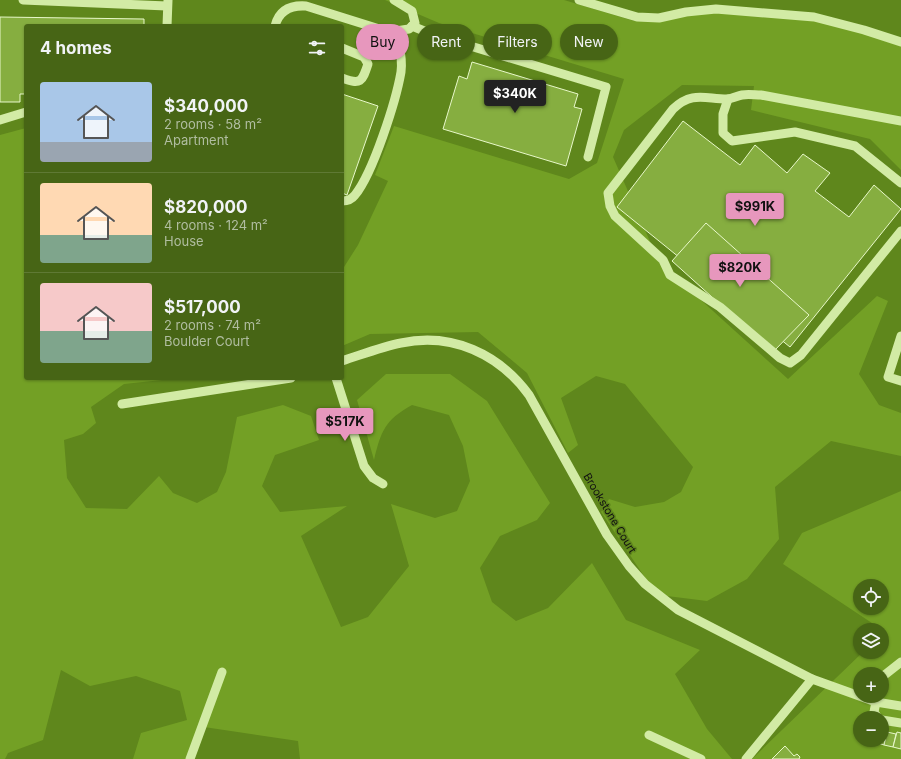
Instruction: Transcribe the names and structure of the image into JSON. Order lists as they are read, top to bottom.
{
  "streets": {
    "street": ["Brookstone Court"]
  },
  "page": {
    "chip": [
      "Buy",
      "Rent",
      "Filters",
      "New"
    ],
    "heading": "4 homes",
    "list": [
      {
        "name": "$340,000",
        "note": "2 rooms · 58 m² · Apartment"
      },
      {
        "name": "$820,000",
        "note": "4 rooms · 124 m² · House"
      },
      {
        "name": "$517,000",
        "note": "2 rooms · 74 m² · Boulder Court"
      }
    ],
    "price": [
      "$340K",
      "$991K",
      "$820K",
      "$517K"
    ],
    "map_buttons": ["+", "−"]
  }
}
